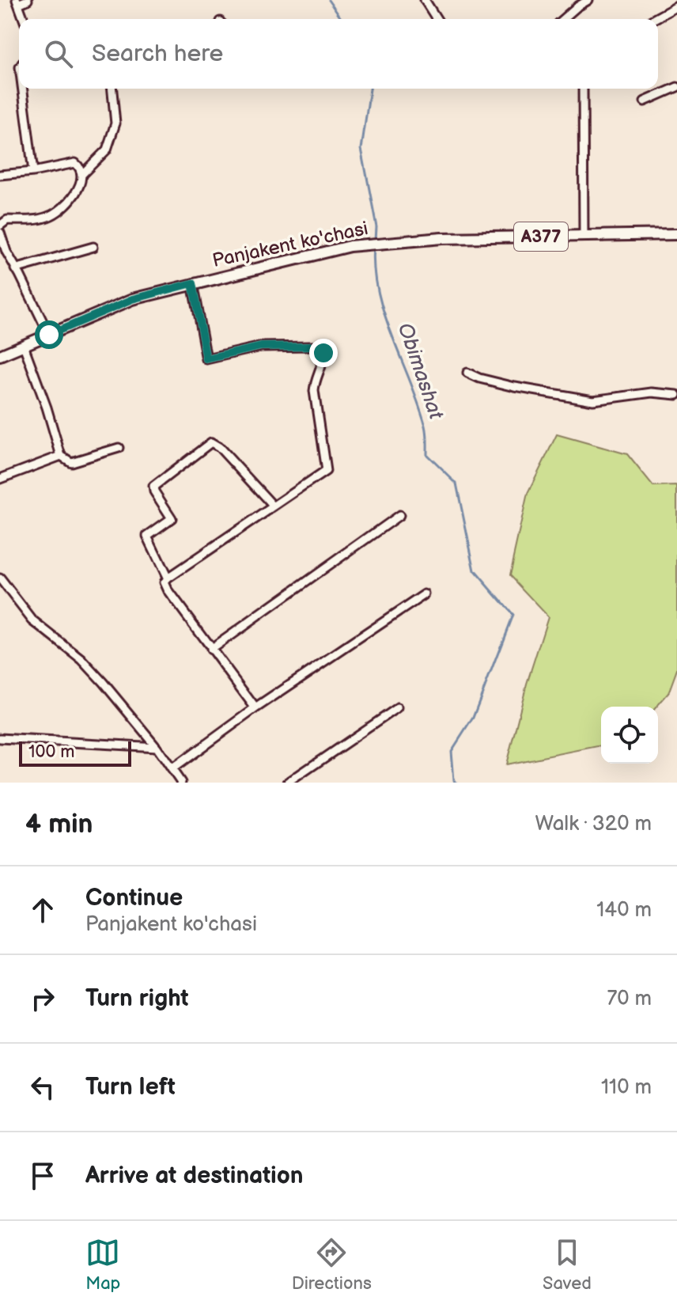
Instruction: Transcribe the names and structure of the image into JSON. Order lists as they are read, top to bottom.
{
  "streets": {
    "main road": ["A377", "Panjakent ko'chasi"]
  },
  "water": ["Obimashat"],
  "scale_bar": "100 m",
  "page": {
    "search": "Search here",
    "scale": "100 m",
    "heading": ["4 min", "Walk · 320 m"],
    "list": [
      ["Continue", "Panjakent ko'chasi", "140 m"],
      ["Turn right", "70 m"],
      ["Turn left", "110 m"],
      "Arrive at destination"
    ],
    "nav": ["Map", "Directions", "Saved"]
  }
}
